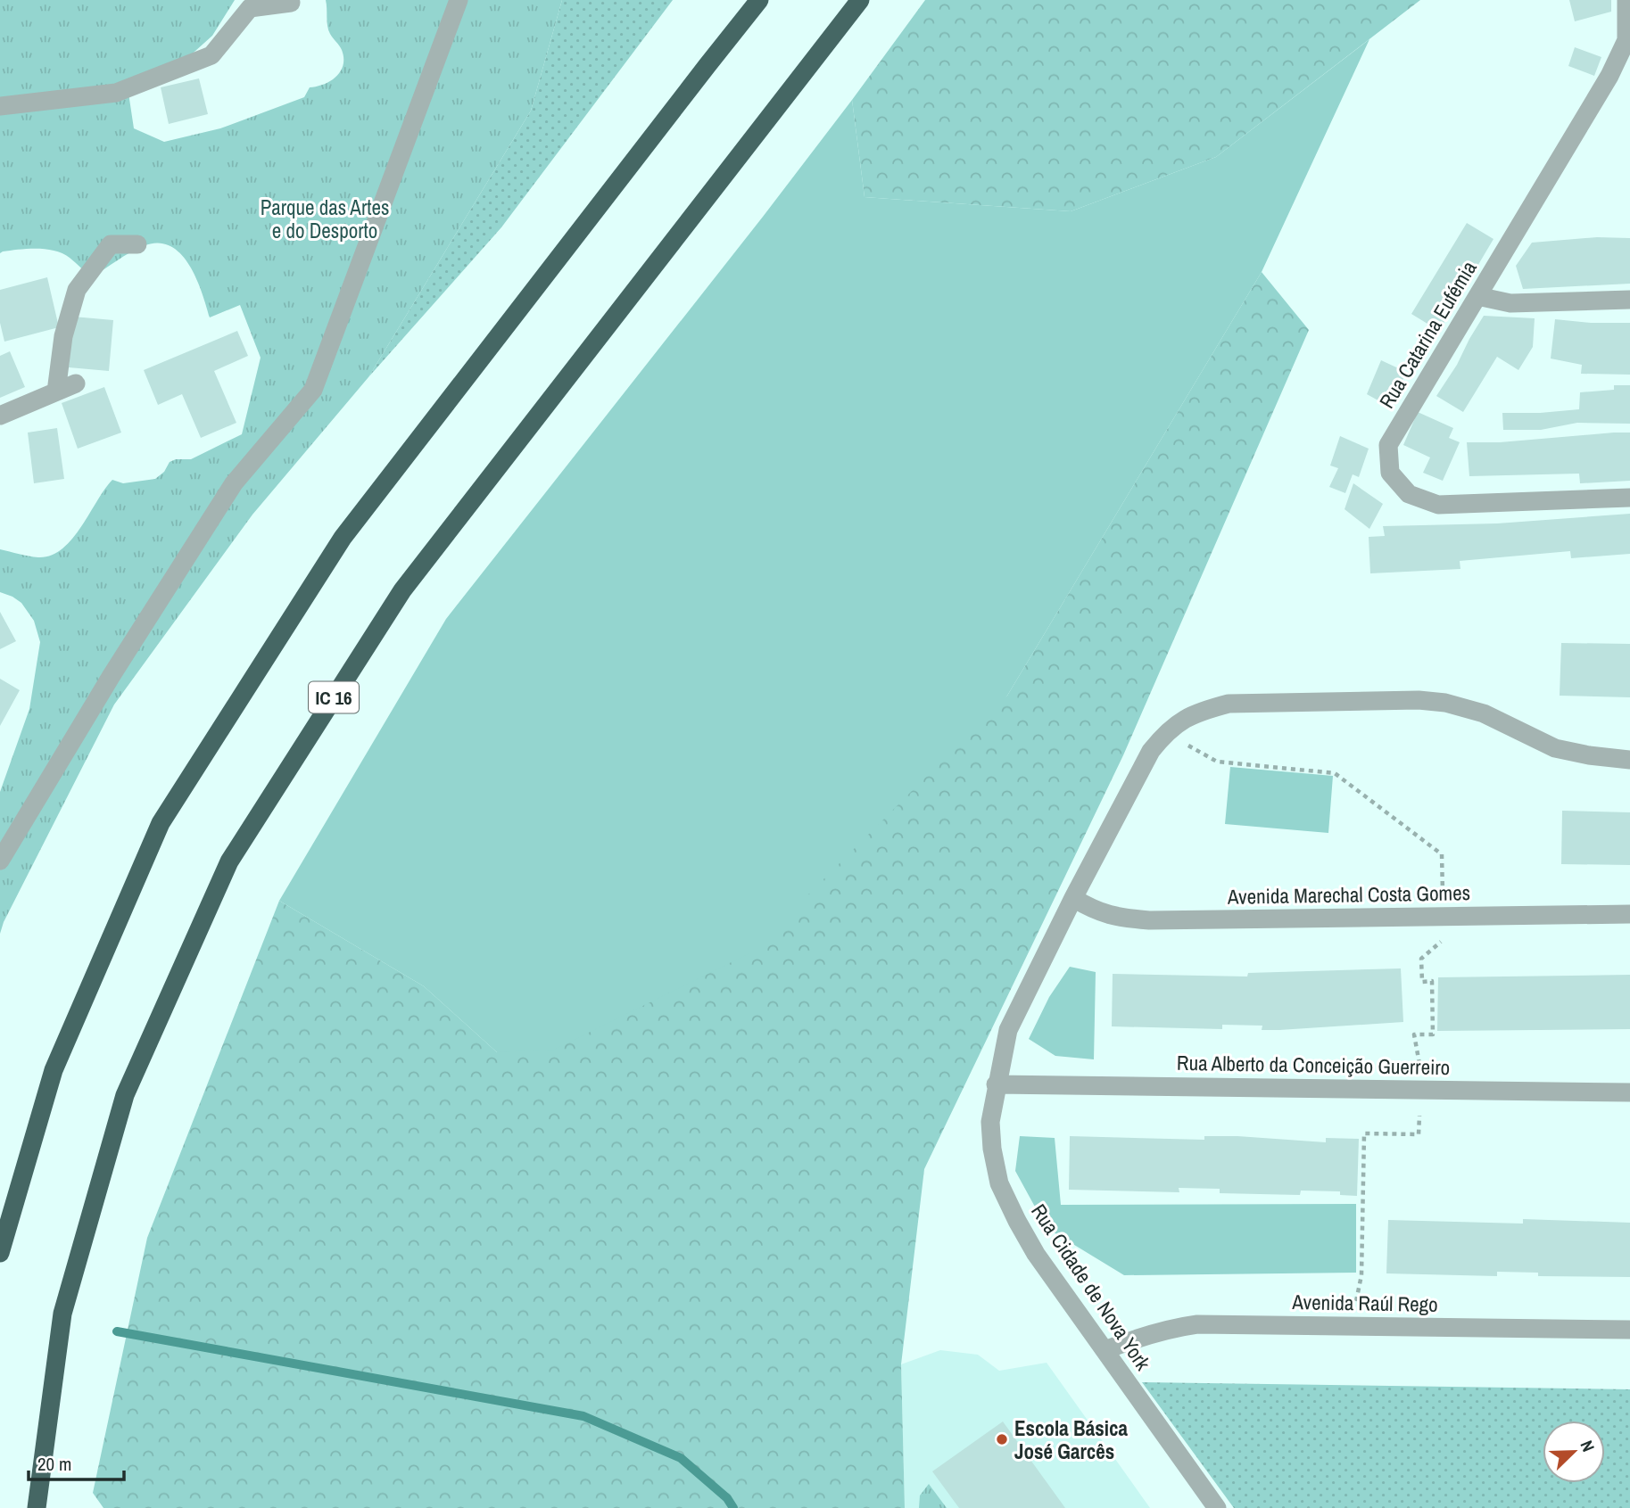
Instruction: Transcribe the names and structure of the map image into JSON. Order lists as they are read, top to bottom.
{
  "streets": {
    "highway": ["IC 16"],
    "street": [
      "Rua Catarina Eufémia",
      "Avenida Marechal Costa Gomes",
      "Rua Alberto da Conceição Guerreiro",
      "Rua Cidade de Nova York",
      "Avenida Raúl Rego"
    ]
  },
  "crossings": [
    ["Avenida Marechal Costa Gomes", "Rua Cidade de Nova York"],
    ["Rua Alberto da Conceição Guerreiro", "Rua Cidade de Nova York"],
    ["Rua Cidade de Nova York", "Avenida Raúl Rego"]
  ],
  "parks": ["Parque das Artes e do Desporto"],
  "places": ["Escola Básica José Garcês"],
  "scale_bar": "20 m",
  "north": "top right"
}
